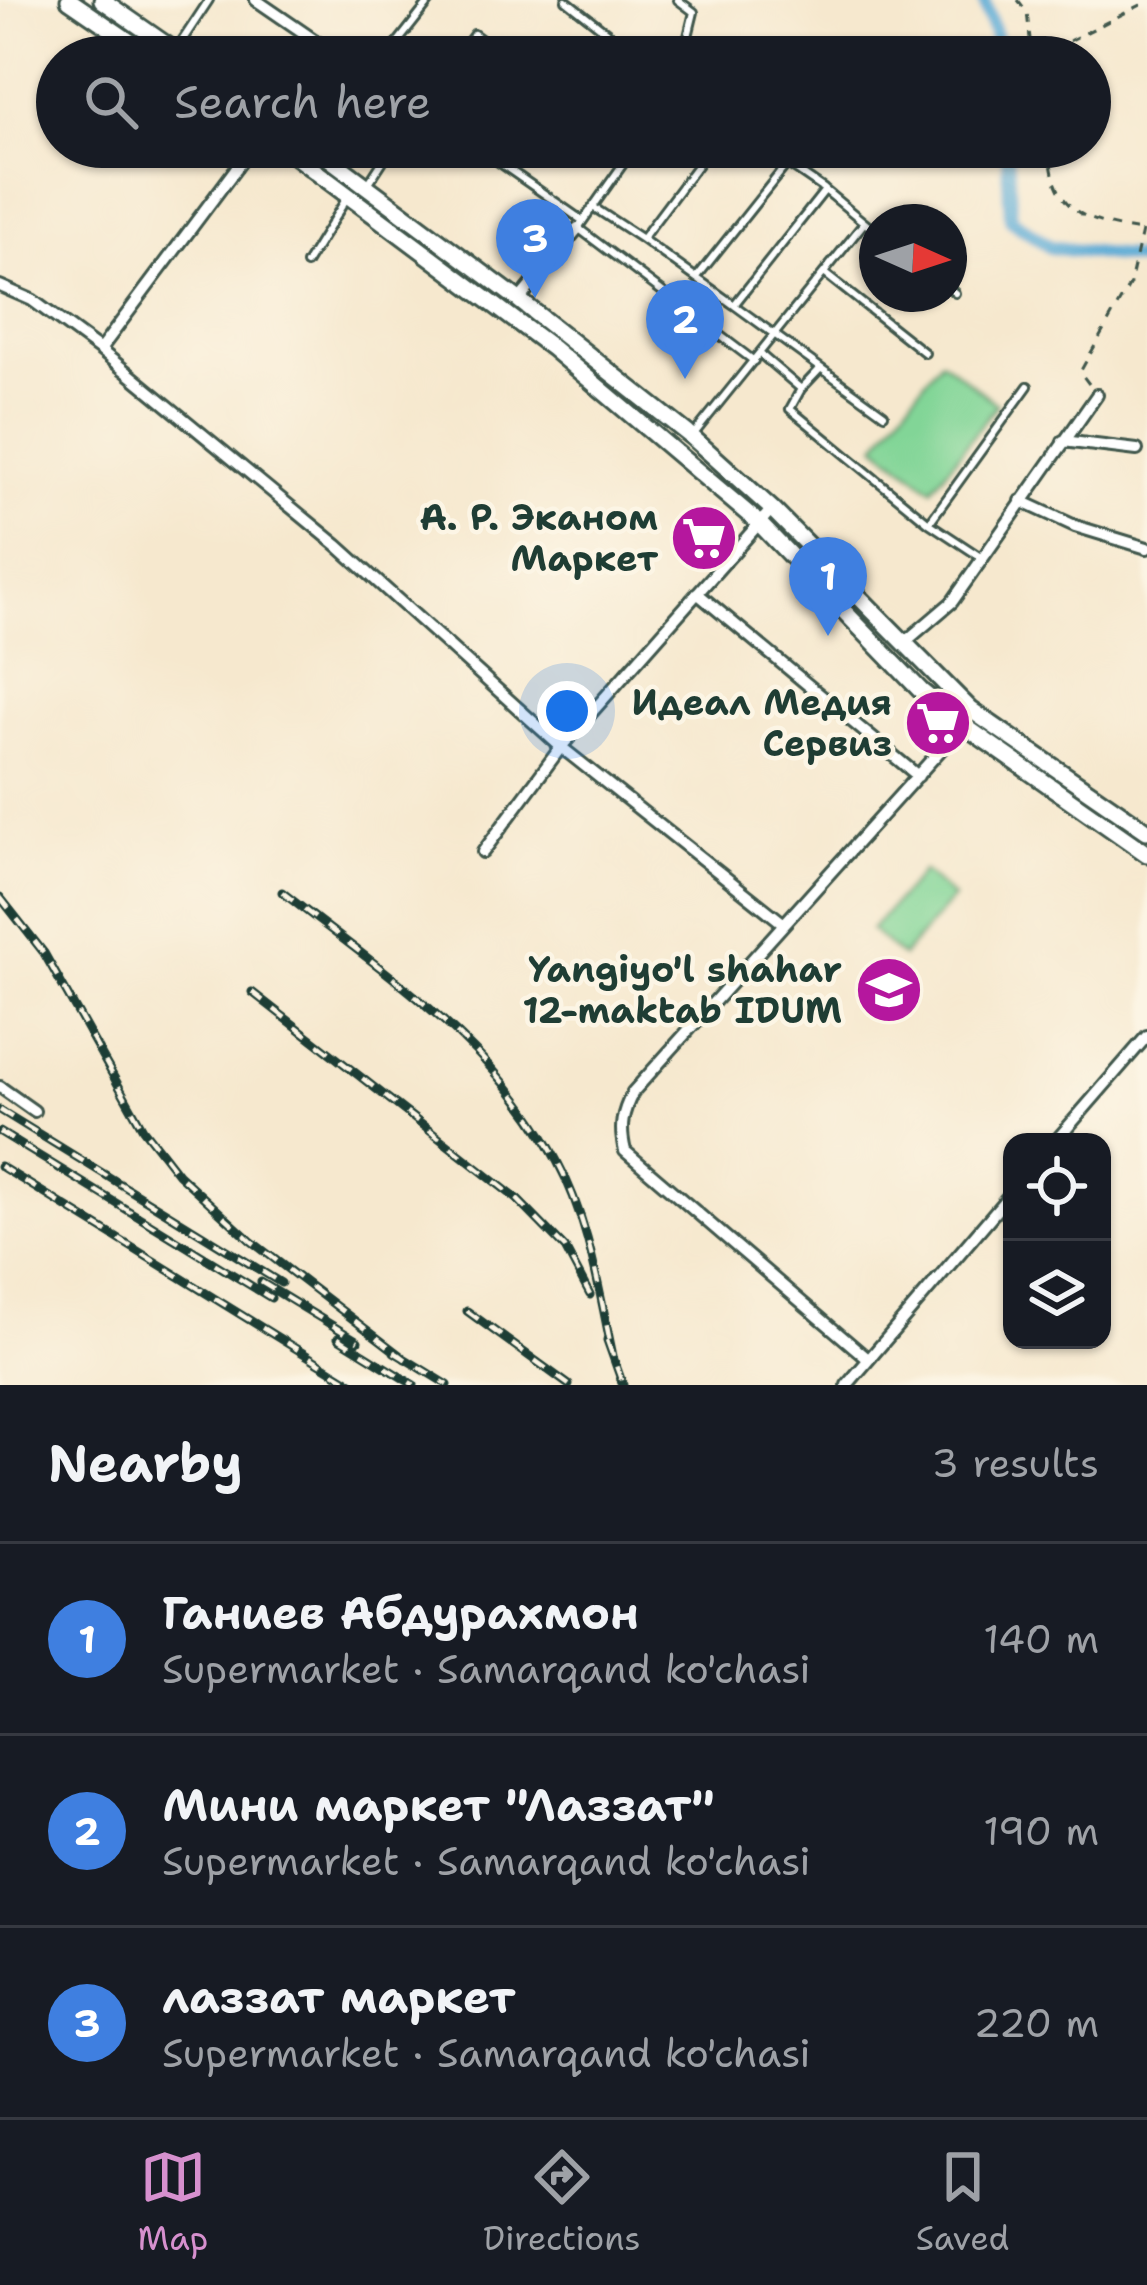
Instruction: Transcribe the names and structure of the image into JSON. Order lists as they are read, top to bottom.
{
  "places": {
    "supermarket": ["А. Р. Эканом Маркет", "Идеал Медия Сервиз"],
    "school or university": ["Yangiyo'l shahar 12-maktab IDUM"]
  },
  "north": "right",
  "page": {
    "search": "Search here",
    "pins": ["3", "2", "1"],
    "heading": ["Nearby", "3 results"],
    "list": [
      {
        "mark": "1",
        "name": "Ганиев Абдурахмон",
        "note": "Supermarket · Samarqand ko'chasi",
        "value": "140 m"
      },
      {
        "mark": "2",
        "name": "Мини маркет \"Лаззат\"",
        "note": "Supermarket · Samarqand ko'chasi",
        "value": "190 m"
      },
      {
        "mark": "3",
        "name": "лаззат маркет",
        "note": "Supermarket · Samarqand ko'chasi",
        "value": "220 m"
      }
    ],
    "nav": ["Map", "Directions", "Saved"]
  }
}
